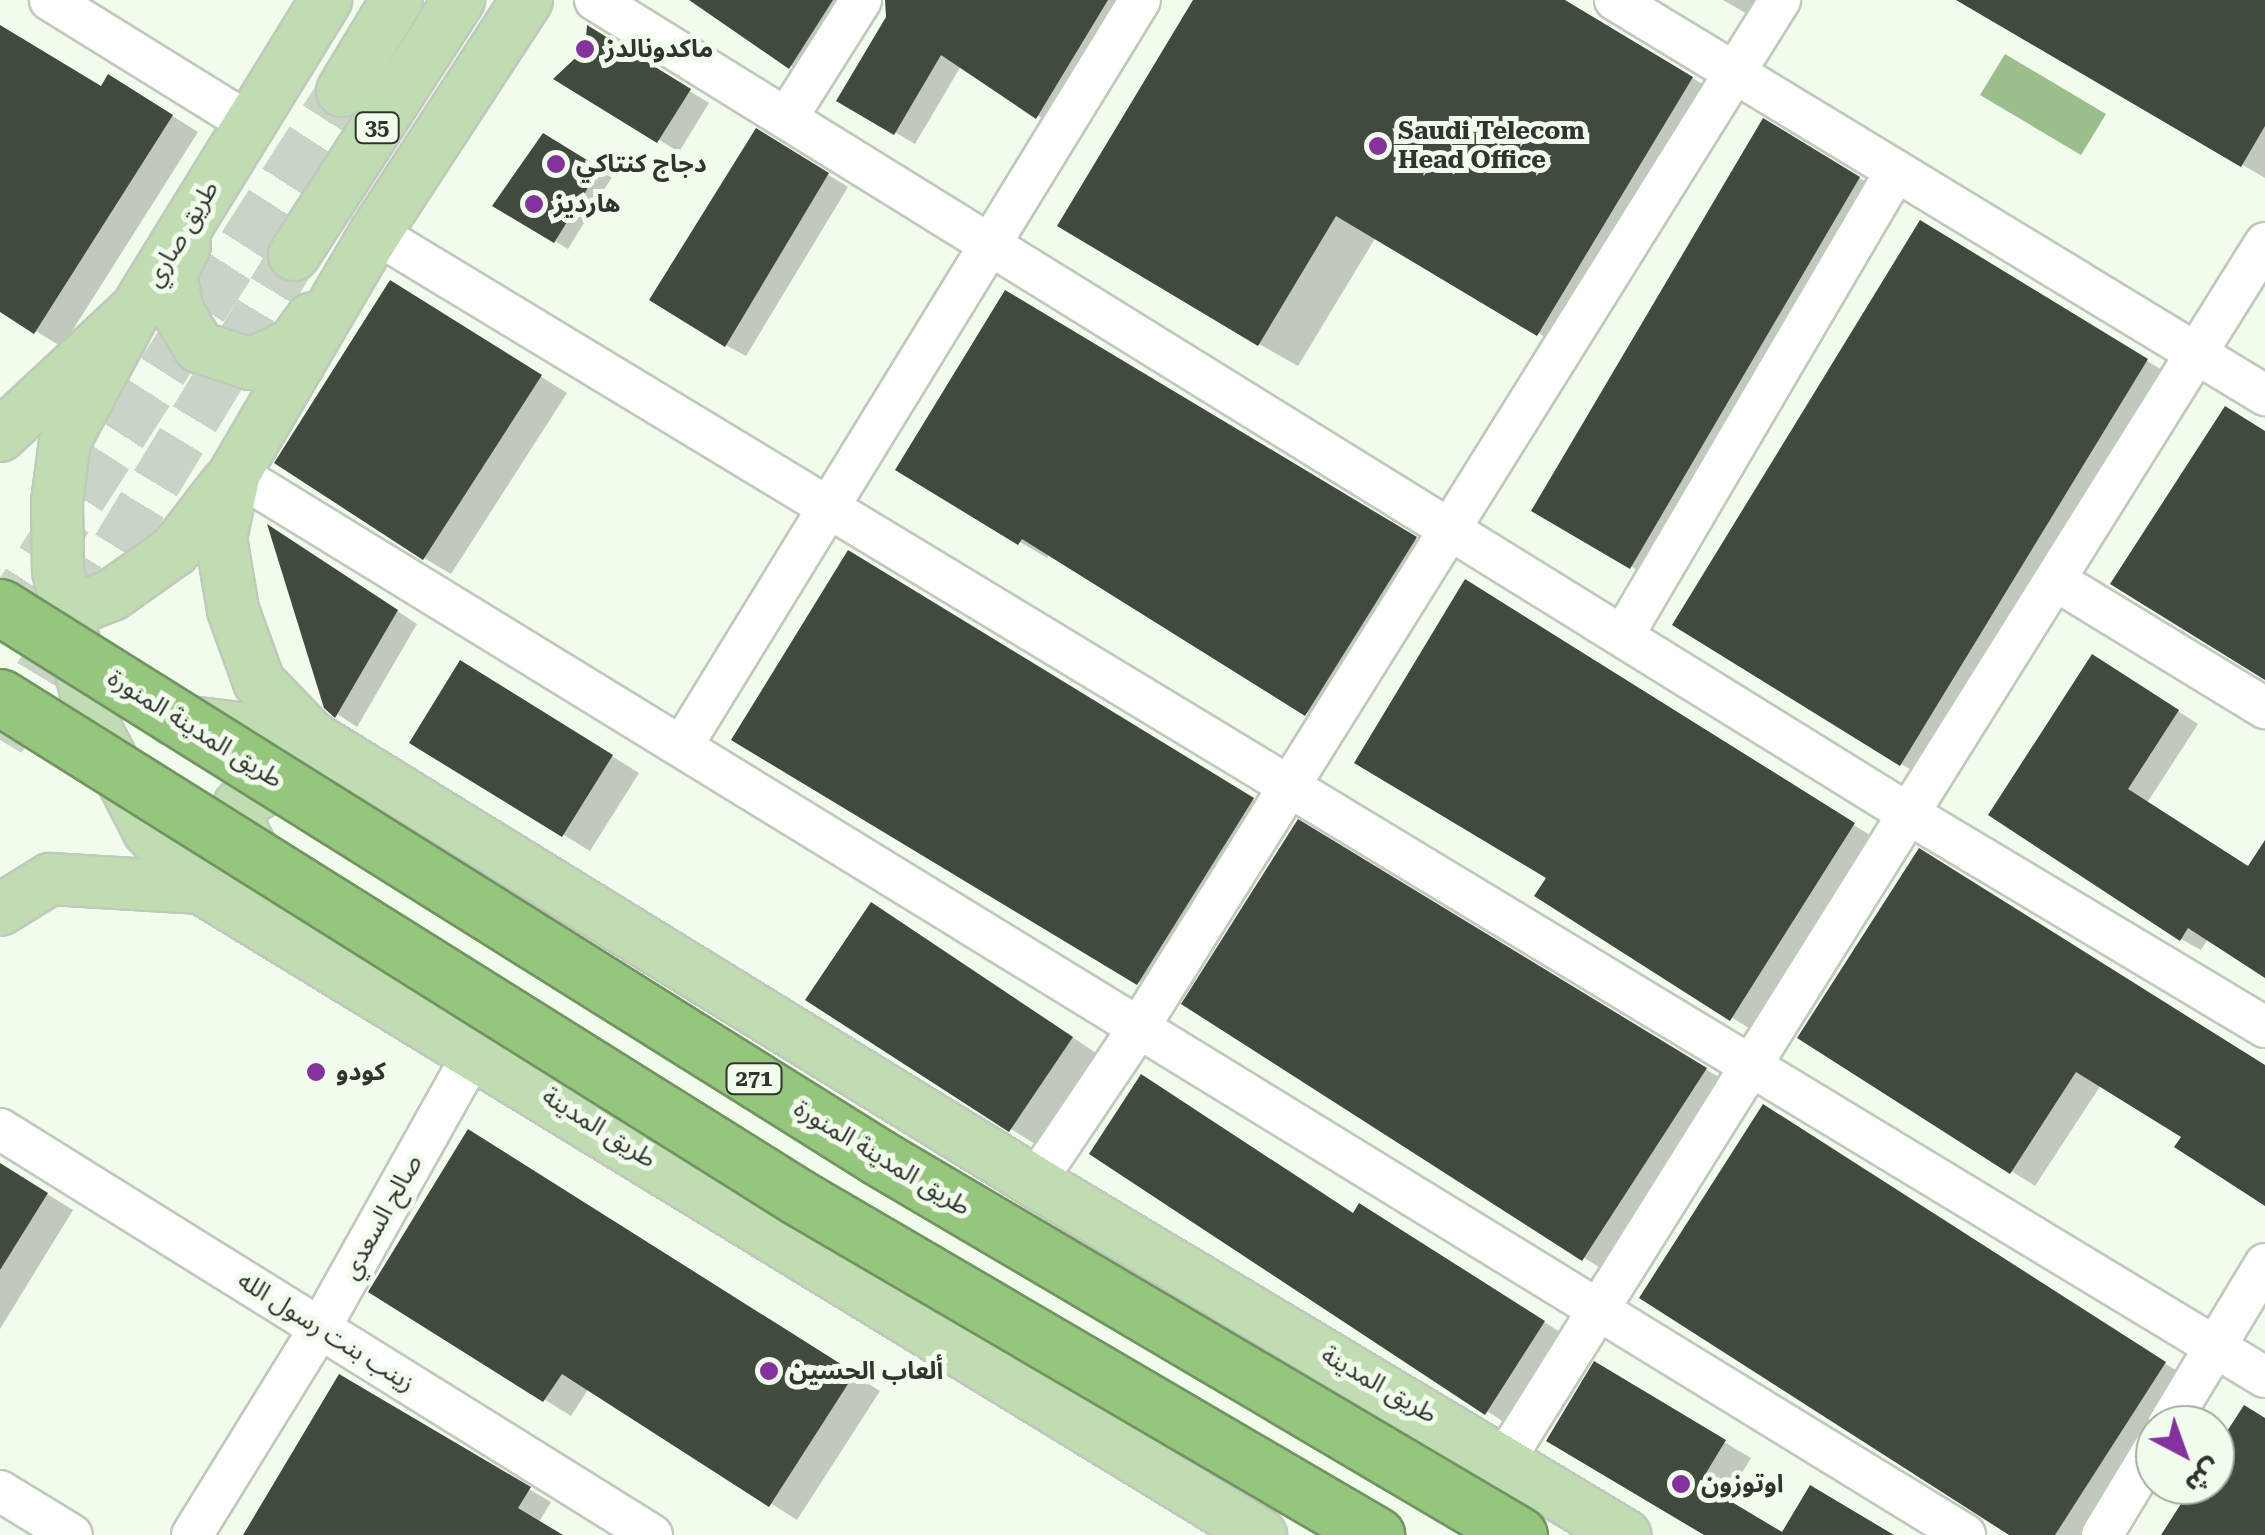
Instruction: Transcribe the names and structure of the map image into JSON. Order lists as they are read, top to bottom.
{
  "streets": {
    "highway": ["طريق المدينة المنورة", "271"],
    "main road": ["35", "طريق صاري", "طريق المدينة"],
    "street": ["صالح السعدي", "زينب بنت رسول الله"]
  },
  "crossings": [
    ["طريق صاري", "طريق المدينة"],
    ["طريق المدينة", "صالح السعدي"],
    ["صالح السعدي", "زينب بنت رسول الله"]
  ],
  "places": [
    "ماكدونالدز",
    "Saudi Telecom Head Office",
    "دجاج كنتاكي",
    "هارديز",
    "كودو",
    "ألعاب الحسين",
    "اوتوزون"
  ],
  "north": "bottom right"
}
